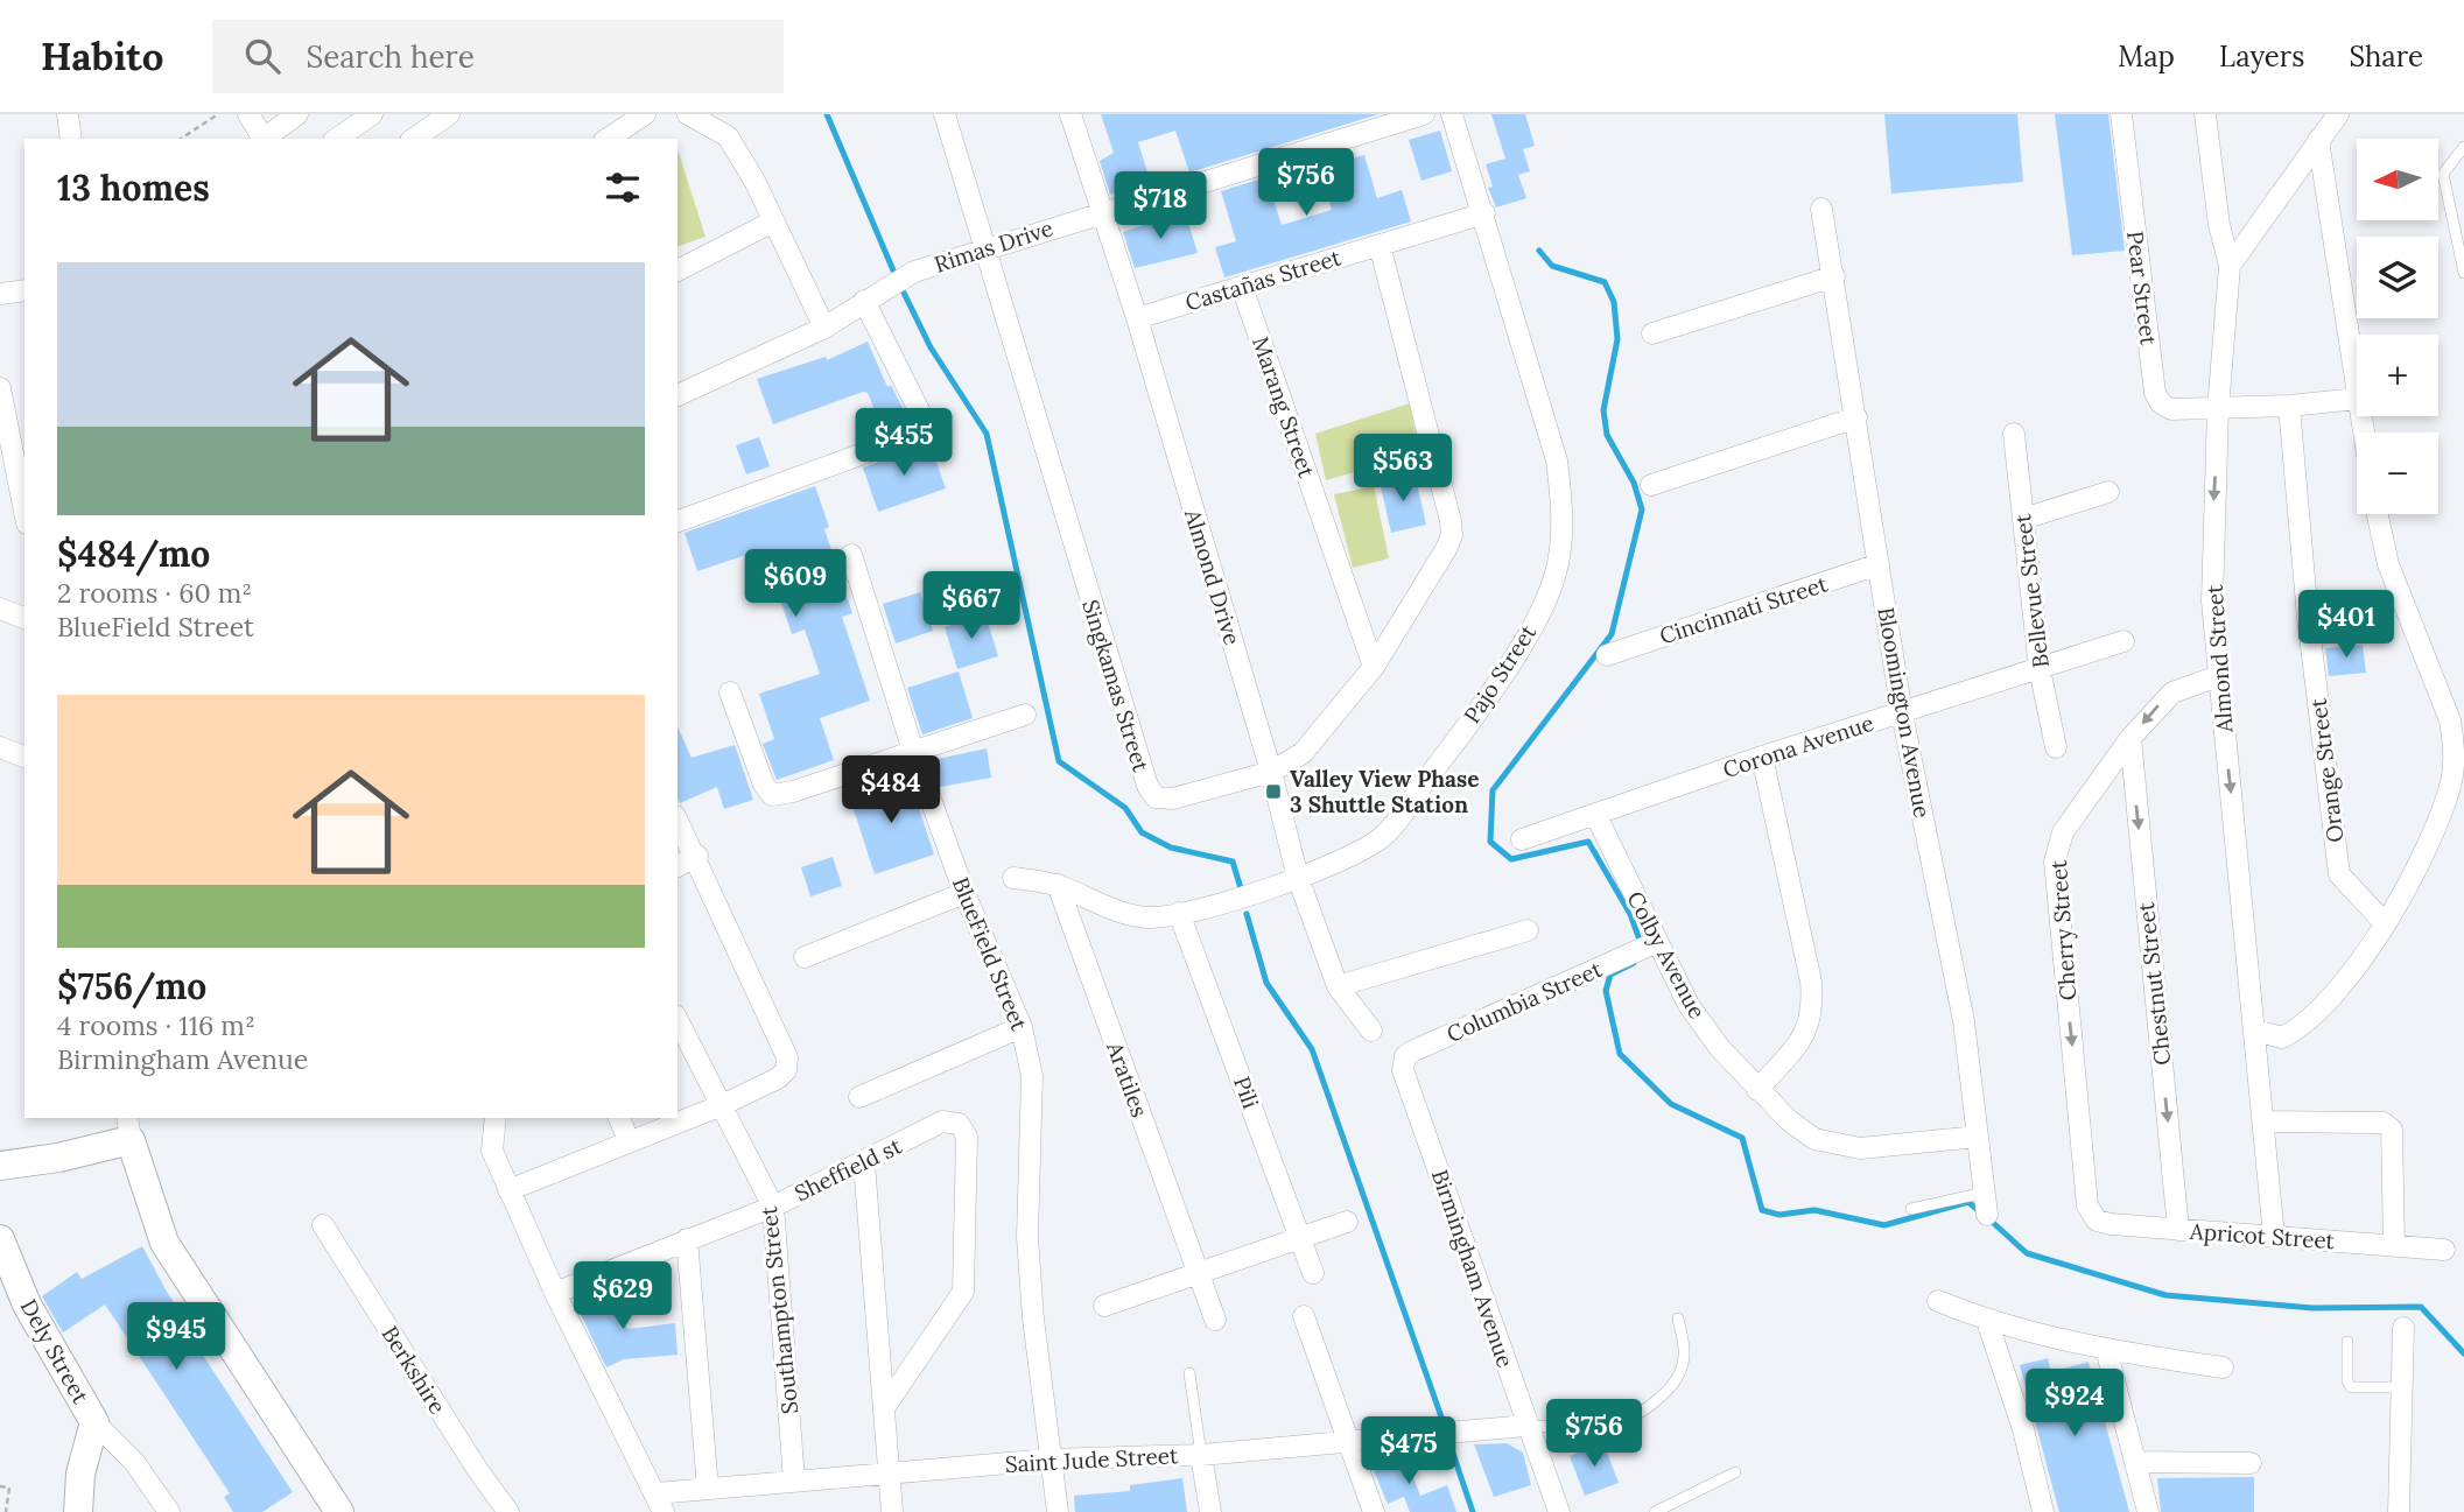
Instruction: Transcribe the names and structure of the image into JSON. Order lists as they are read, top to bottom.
{
  "streets": {
    "street": [
      "Rimas Drive",
      "Castañas Street",
      "Pear Street",
      "Marang Street",
      "Almond Drive",
      "Bellevue Street",
      "Cincinnati Street",
      "Almond Street",
      "Pajo Street",
      "Singkamas Street",
      "Bloomington Avenue",
      "Corona Avenue",
      "Orange Street",
      "Cherry Street",
      "BlueField Street",
      "Colby Avenue",
      "Chestnut Street",
      "Columbia Street",
      "Aratiles",
      "Pili",
      "Sheffield st",
      "Apricot Street",
      "Birmingham Avenue",
      "Southampton Street",
      "Dely Street",
      "Berkshire",
      "Saint Jude Street"
    ]
  },
  "crossings": [
    ["Rimas Drive", "Almond Drive"],
    ["Rimas Drive", "Singkamas Street"],
    ["Castañas Street", "Marang Street"],
    ["Castañas Street", "Almond Drive"],
    ["Castañas Street", "Pajo Street"],
    ["Castañas Street", "Singkamas Street"],
    ["Pear Street", "Almond Street"],
    ["Pear Street", "Orange Street"],
    ["Marang Street", "Singkamas Street"],
    ["Almond Drive", "Pajo Street"],
    ["Almond Drive", "Singkamas Street"],
    ["Bellevue Street", "Corona Avenue"],
    ["Cincinnati Street", "Bloomington Avenue"],
    ["Almond Street", "Cherry Street"],
    ["Almond Street", "Apricot Street"],
    ["Pajo Street", "Aratiles"],
    ["Pajo Street", "Pili"],
    ["Bloomington Avenue", "Corona Avenue"],
    ["Bloomington Avenue", "Colby Avenue"],
    ["Corona Avenue", "Colby Avenue"],
    ["Cherry Street", "Chestnut Street"],
    ["Cherry Street", "Apricot Street"],
    ["BlueField Street", "Saint Jude Street"],
    ["Colby Avenue", "Columbia Street"],
    ["Chestnut Street", "Apricot Street"],
    ["Columbia Street", "Birmingham Avenue"],
    ["Sheffield st", "Southampton Street"],
    ["Birmingham Avenue", "Saint Jude Street"],
    ["Southampton Street", "Saint Jude Street"]
  ],
  "one_way": ["Almond Street", "Cherry Street", "Chestnut Street"],
  "places": {
    "transit": ["Valley View Phase 3 Shuttle Station"]
  },
  "north": "left",
  "page": {
    "header": "Habito",
    "search": "Search here",
    "nav": ["Map", "Layers", "Share"],
    "map_buttons": ["+", "−"],
    "heading": "13 homes",
    "price": [
      "$756",
      "$718",
      "$455",
      "$563",
      "$609",
      "$667",
      "$401",
      "$484",
      "$629",
      "$945",
      "$924",
      "$756",
      "$475"
    ],
    "list": [
      {
        "name": "$484/mo",
        "note": "2 rooms · 60 m² · BlueField Street"
      },
      {
        "name": "$756/mo",
        "note": "4 rooms · 116 m² · Birmingham Avenue"
      }
    ]
  }
}
